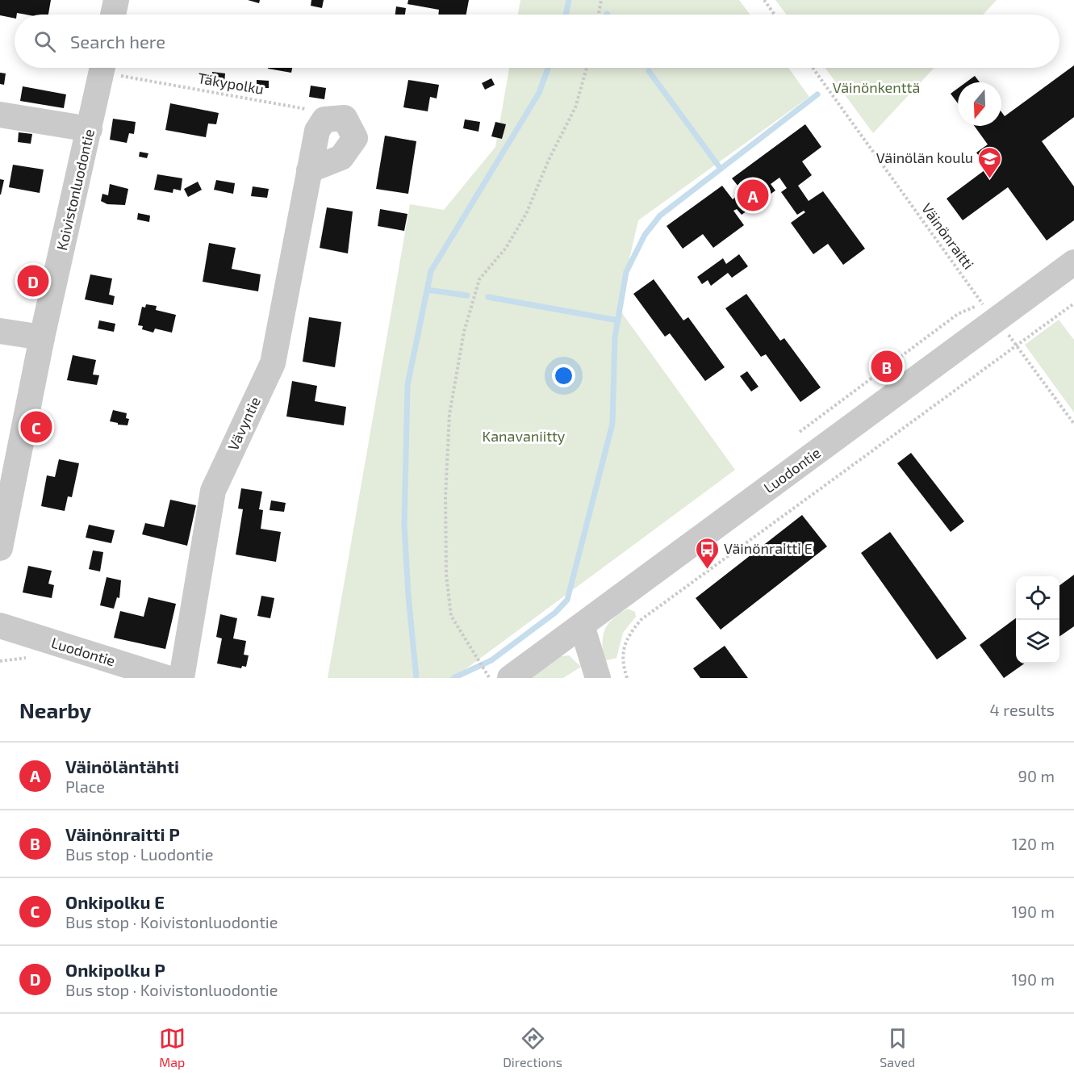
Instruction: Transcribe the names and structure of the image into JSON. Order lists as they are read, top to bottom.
{
  "streets": {
    "street": ["Koivistonluodontie", "Vävyntie", "Luodontie"],
    "path": ["Täkypolku", "Väinönraitti"]
  },
  "crossings": [
    ["Täkypolku", "Vävyntie"],
    ["Väinönraitti", "Luodontie"]
  ],
  "parks": ["Väinönkenttä", "Kanavaniitty"],
  "places": {
    "school or university": ["Väinölän koulu"],
    "bus stop": ["Väinönraitti E"]
  },
  "north": "bottom",
  "page": {
    "search": "Search here",
    "pins": [
      "A",
      "D",
      "B",
      "C"
    ],
    "heading": ["Nearby", "4 results"],
    "list": [
      {
        "mark": "A",
        "name": "Väinöläntähti",
        "note": "Place",
        "value": "90 m"
      },
      {
        "mark": "B",
        "name": "Väinönraitti P",
        "note": "Bus stop · Luodontie",
        "value": "120 m"
      },
      {
        "mark": "C",
        "name": "Onkipolku E",
        "note": "Bus stop · Koivistonluodontie",
        "value": "190 m"
      },
      {
        "mark": "D",
        "name": "Onkipolku P",
        "note": "Bus stop · Koivistonluodontie",
        "value": "190 m"
      }
    ],
    "nav": ["Map", "Directions", "Saved"]
  }
}
